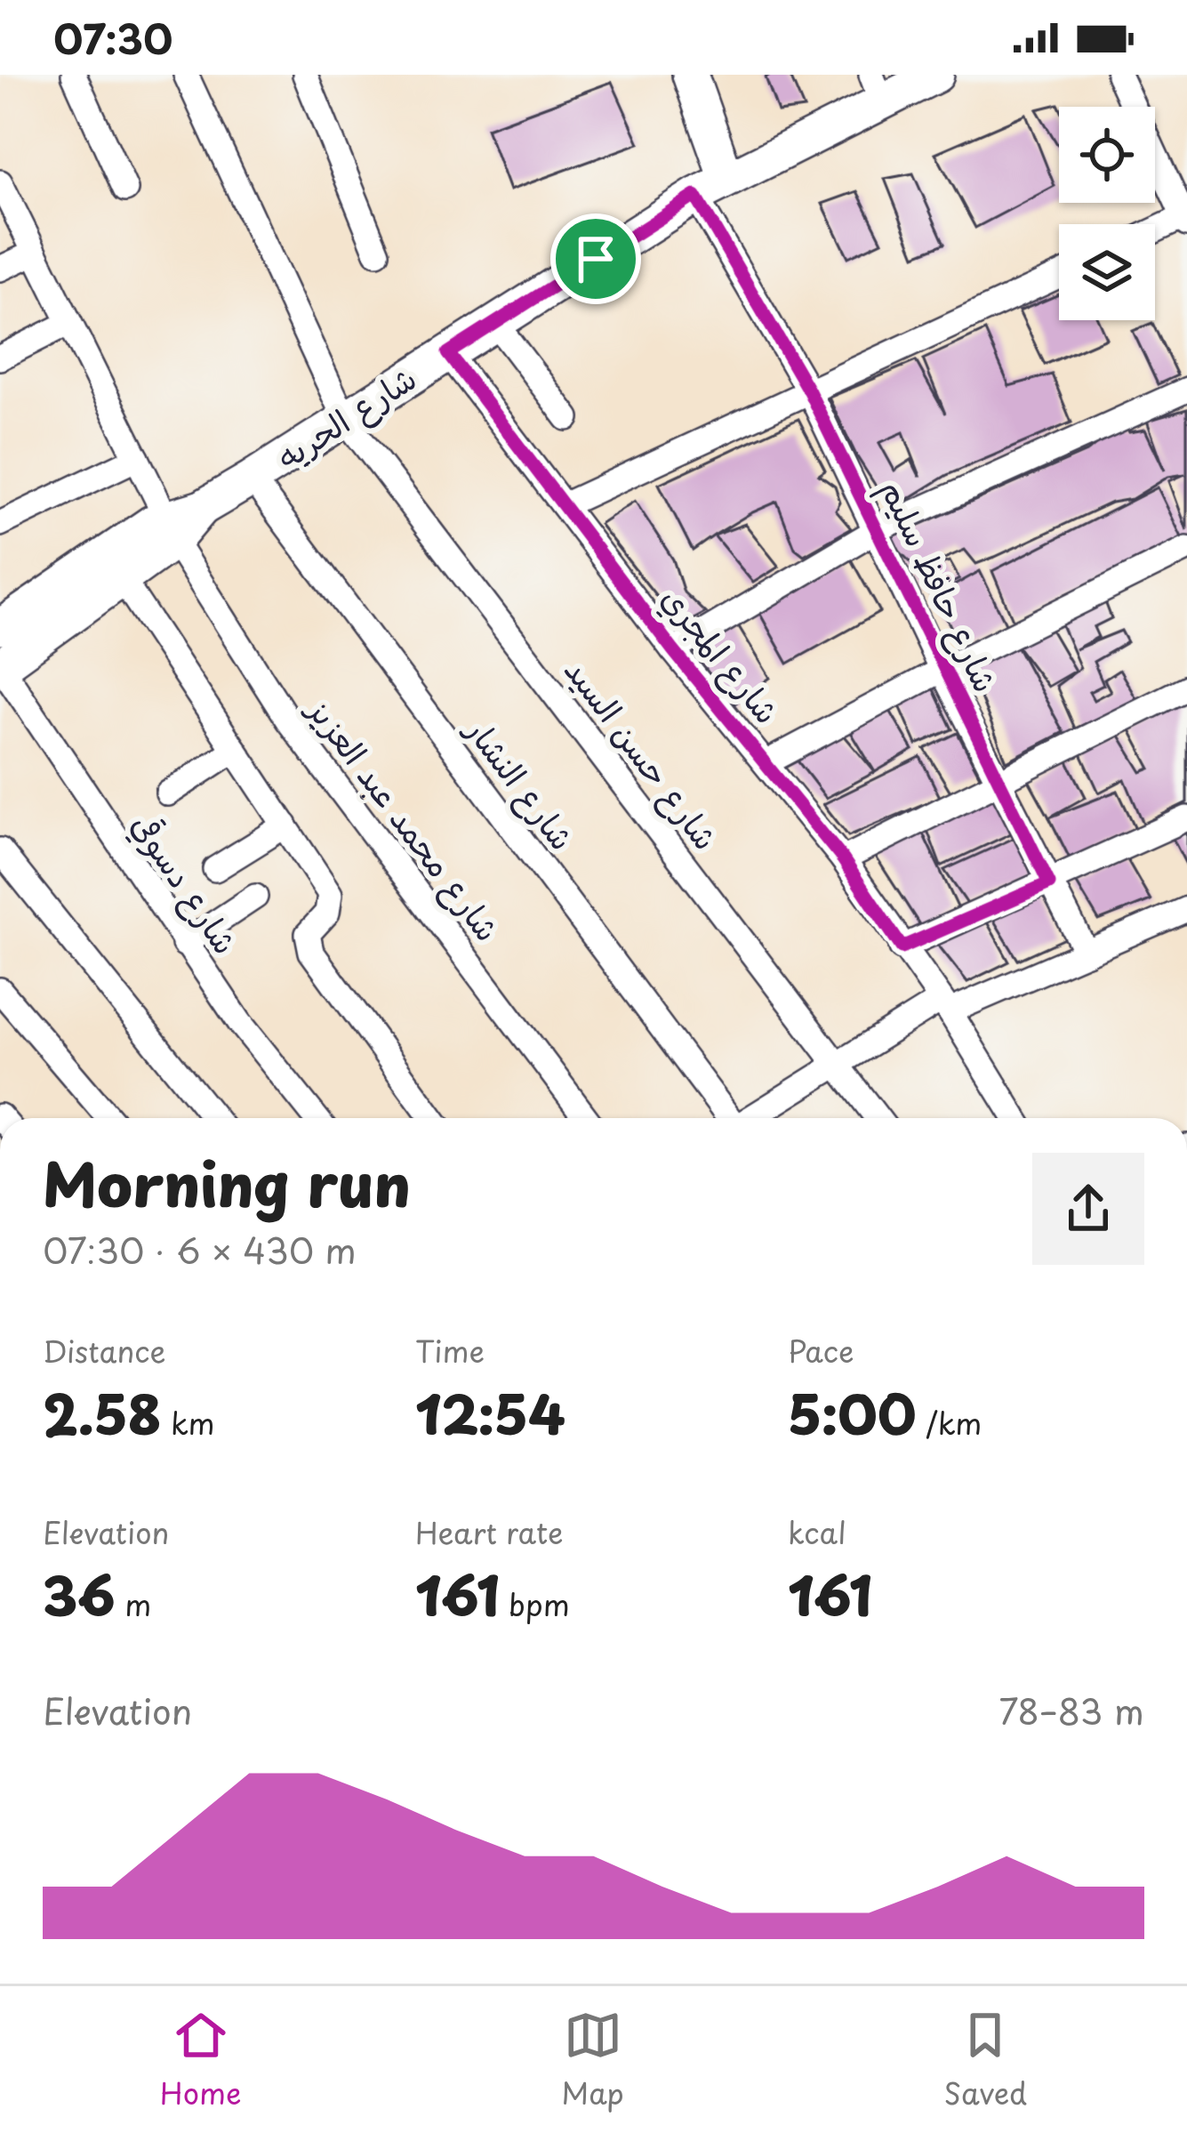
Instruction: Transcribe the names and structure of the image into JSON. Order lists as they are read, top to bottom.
{
  "streets": {
    "main road": ["شارع الحريه"],
    "street": [
      "شارع حافظ سليم",
      "شارع المجري",
      "شارع حسن السيد",
      "شارع النشار",
      "شارع محمد عبد العزيز",
      "شارع دسوقي"
    ]
  },
  "crossings": [
    ["شارع الحريه", "شارع حافظ سليم"],
    ["شارع الحريه", "شارع المجري"],
    ["شارع الحريه", "شارع حسن السيد"],
    ["شارع الحريه", "شارع النشار"],
    ["شارع الحريه", "شارع محمد عبد العزيز"],
    ["شارع الحريه", "شارع دسوقي"]
  ],
  "page": {
    "status": "07:30",
    "heading": ["Morning run", "07:30 · 6 × 430 m"],
    "stats": [
      ["Distance", "2.58 km"],
      ["Time", "12:54"],
      ["Pace", "5:00 /km"],
      ["Elevation", "36 m"],
      ["Heart rate", "161 bpm"],
      ["kcal", "161"]
    ],
    "chart": ["Elevation", "78–83 m"],
    "tabs": ["Home", "Map", "Saved"]
  }
}
